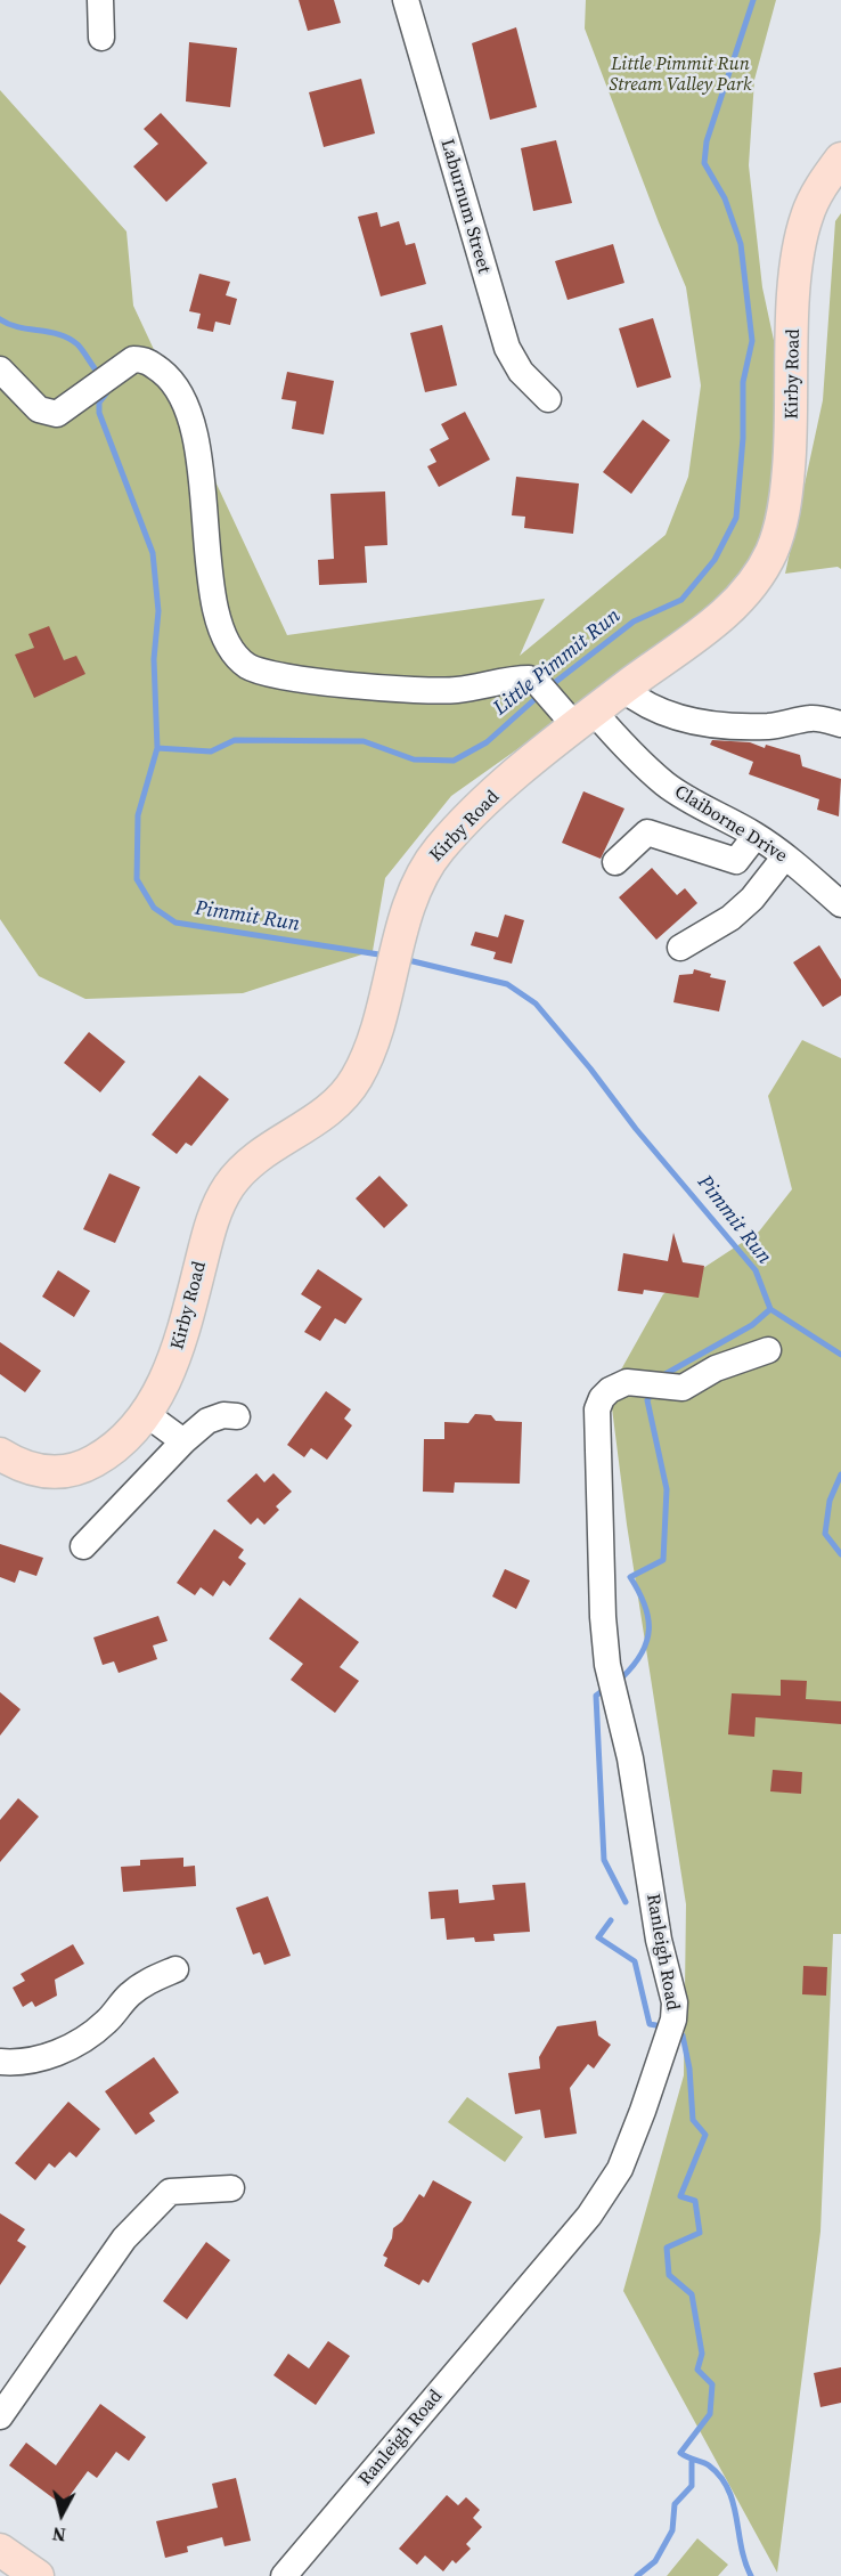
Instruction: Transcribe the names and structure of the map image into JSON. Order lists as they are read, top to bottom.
{
  "streets": {
    "main road": ["Kirby Road"],
    "street": ["Laburnum Street", "Claiborne Drive", "Ranleigh Road"]
  },
  "crossings": [
    ["Kirby Road", "Claiborne Drive"]
  ],
  "water": ["Little Pimmit Run", "Pimmit Run"],
  "parks": ["Little Pimmit Run Stream Valley Park"],
  "north": "bottom"
}
